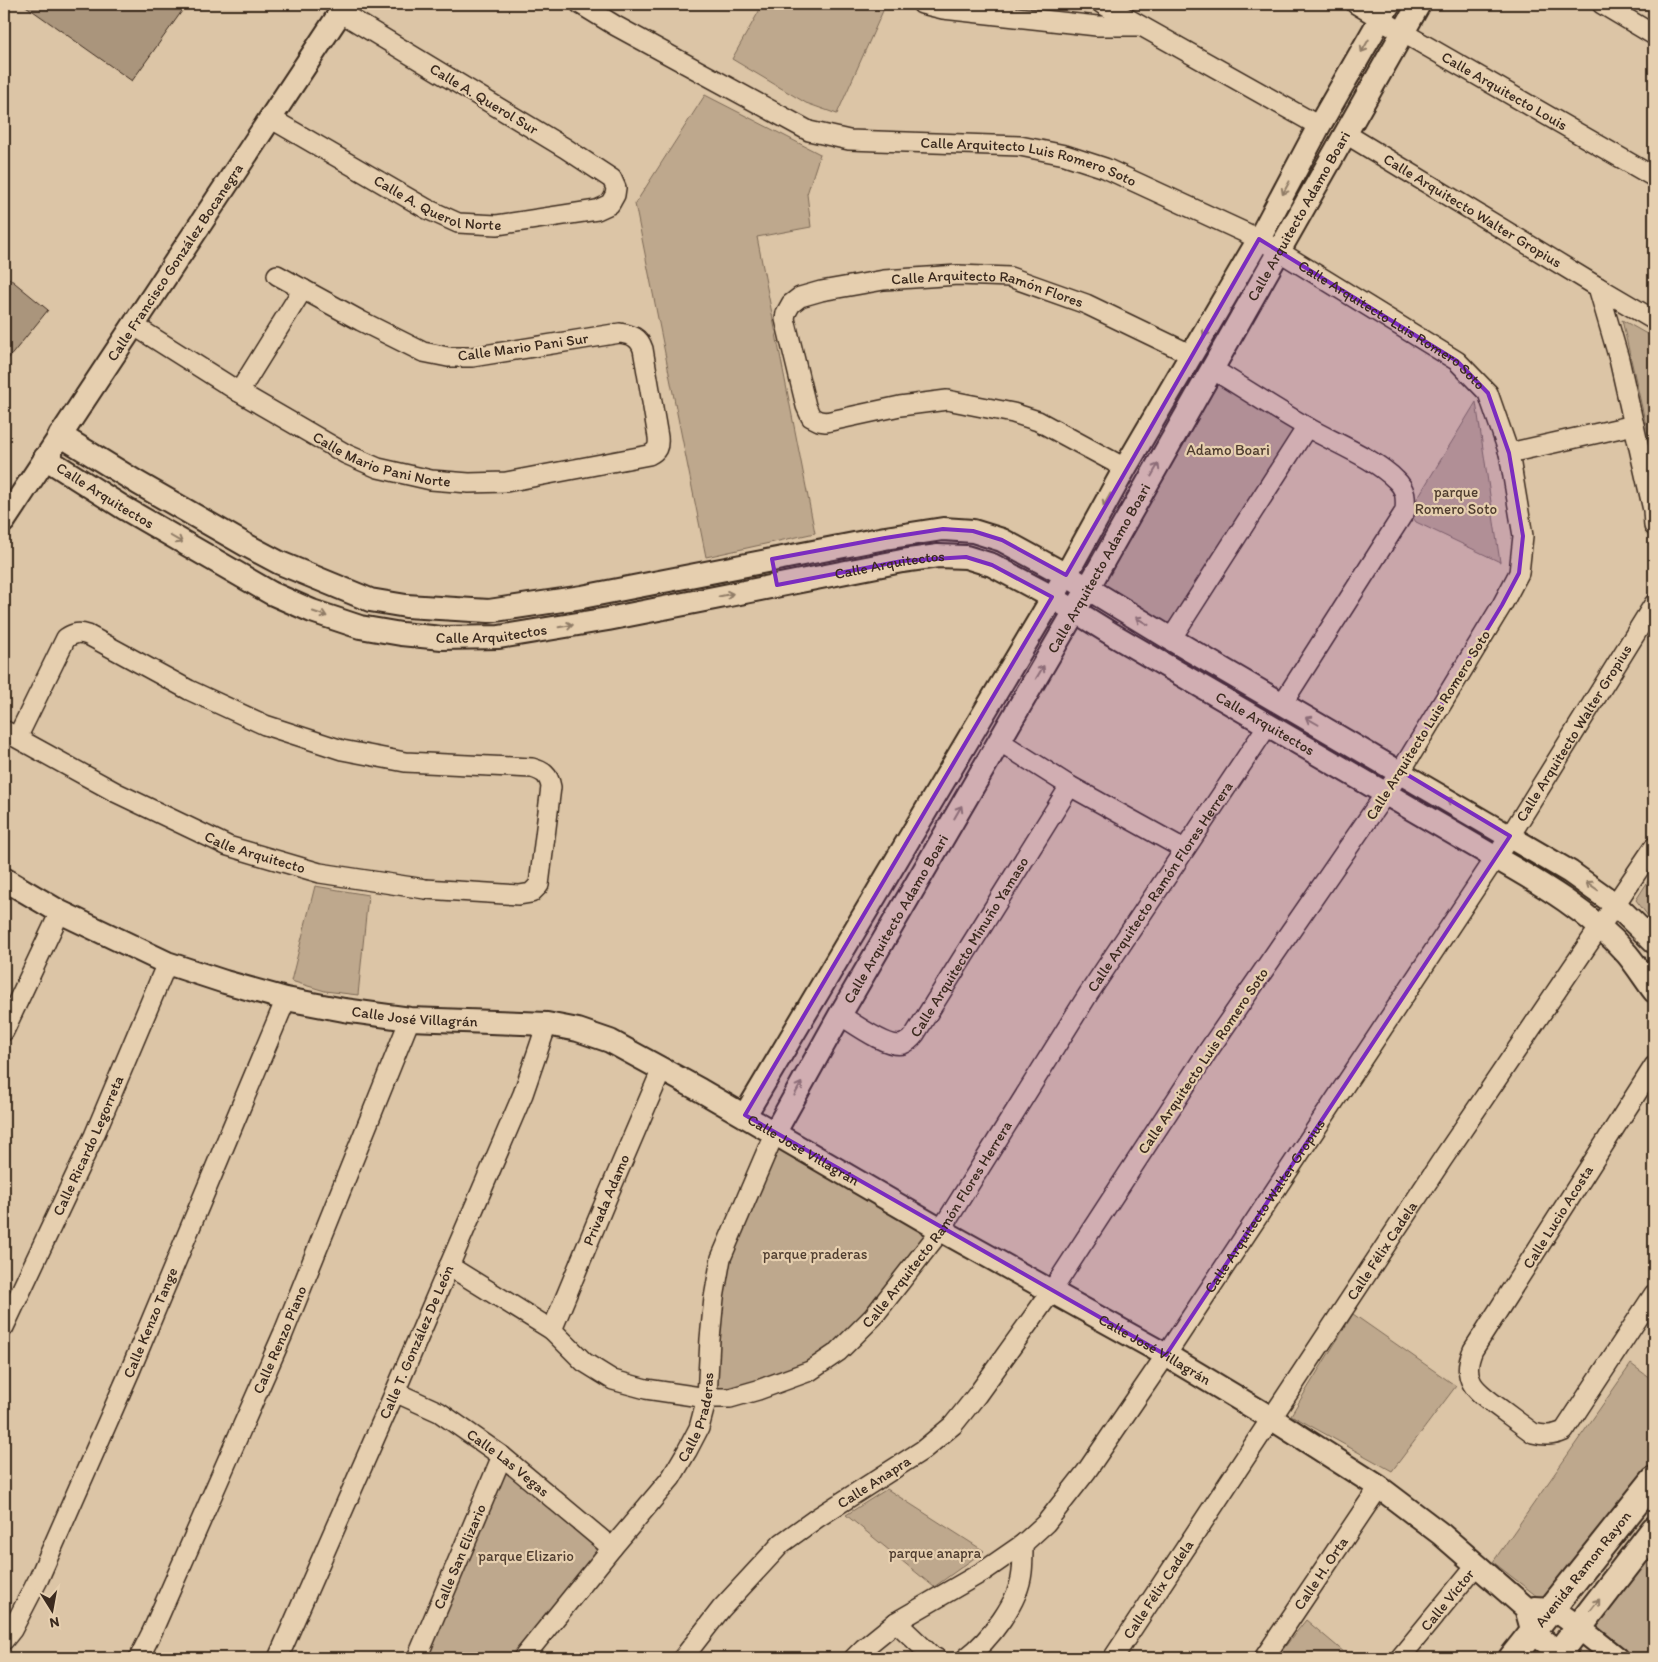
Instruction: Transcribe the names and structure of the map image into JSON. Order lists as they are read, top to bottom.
{
  "streets": {
    "main road": ["Avenida Ramon Rayon"],
    "street": [
      "Calle Arquitecto Louis",
      "Calle A. Querol Sur",
      "Calle Arquitecto Luis Romero Soto",
      "Calle A. Querol Norte",
      "Calle Arquitecto Walter Gropius",
      "Calle Arquitecto Adamo Boari",
      "Calle Francisco González Bocanegra",
      "Calle Arquitecto Ramón Flores",
      "Calle Mario Pani Sur",
      "Calle Mario Pani Norte",
      "Calle Arquitectos",
      "Calle Arquitecto",
      "Calle Arquitecto Ramón Flores Herrera",
      "Calle Arquitecto Minuño Yamaso",
      "Calle José Villagrán",
      "Calle Ricardo Legorreta",
      "Privada Adamo",
      "Calle Lucio Acosta",
      "Calle Félix Cadela",
      "Calle Kenzo Tange",
      "Calle Renzo Piano",
      "Calle T. González De León",
      "Calle Praderas",
      "Calle Las Vegas",
      "Calle Anapra",
      "Calle San Elizario",
      "Calle H. Orta",
      "Calle Víctor"
    ]
  },
  "crossings": [
    ["Calle Arquitecto Louis", "Calle Arquitecto Adamo Boari"],
    ["Calle A. Querol Sur", "Calle A. Querol Norte"],
    ["Calle A. Querol Sur", "Calle Francisco González Bocanegra"],
    ["Calle Arquitecto Luis Romero Soto", "Calle Arquitecto Adamo Boari"],
    ["Calle Arquitecto Luis Romero Soto", "Calle Arquitectos"],
    ["Calle Arquitecto Luis Romero Soto", "Calle José Villagrán"],
    ["Calle Arquitecto Luis Romero Soto", "Calle Anapra"],
    ["Calle A. Querol Norte", "Calle Francisco González Bocanegra"],
    ["Calle Arquitecto Walter Gropius", "Calle Arquitecto Adamo Boari"],
    ["Calle Arquitecto Walter Gropius", "Calle Arquitectos"],
    ["Calle Arquitecto Walter Gropius", "Calle José Villagrán"],
    ["Calle Arquitecto Adamo Boari", "Calle Arquitecto Ramón Flores"],
    ["Calle Arquitecto Adamo Boari", "Calle Arquitectos"],
    ["Calle Arquitecto Adamo Boari", "Calle Arquitecto Minuño Yamaso"],
    ["Calle Arquitecto Adamo Boari", "Calle José Villagrán"],
    ["Calle Arquitecto Adamo Boari", "Calle Praderas"],
    ["Calle Francisco González Bocanegra", "Calle Mario Pani Norte"],
    ["Calle Francisco González Bocanegra", "Calle Arquitectos"],
    ["Calle Mario Pani Sur", "Calle Mario Pani Norte"],
    ["Calle Arquitectos", "Calle Arquitecto Ramón Flores Herrera"],
    ["Calle Arquitectos", "Calle Félix Cadela"],
    ["Calle Arquitecto Ramón Flores Herrera", "Calle José Villagrán"],
    ["Calle Arquitecto Ramón Flores Herrera", "Privada Adamo"],
    ["Calle Arquitecto Ramón Flores Herrera", "Calle T. González De León"],
    ["Calle Arquitecto Ramón Flores Herrera", "Calle Praderas"],
    ["Calle José Villagrán", "Calle Ricardo Legorreta"],
    ["Calle José Villagrán", "Privada Adamo"],
    ["Calle José Villagrán", "Calle Félix Cadela"],
    ["Calle José Villagrán", "Calle Kenzo Tange"],
    ["Calle José Villagrán", "Calle Renzo Piano"],
    ["Calle José Villagrán", "Calle T. González De León"],
    ["Calle José Villagrán", "Calle Praderas"],
    ["Calle José Villagrán", "Calle Anapra"],
    ["Calle José Villagrán", "Calle H. Orta"],
    ["Calle José Villagrán", "Calle Víctor"],
    ["Calle T. González De León", "Calle Las Vegas"],
    ["Calle Praderas", "Calle Las Vegas"],
    ["Calle Las Vegas", "Calle San Elizario"]
  ],
  "parks": [
    "Adamo Boari",
    "parque Romero Soto",
    "parque praderas",
    "parque anapra",
    "parque Elizario"
  ],
  "north": "bottom"
}
